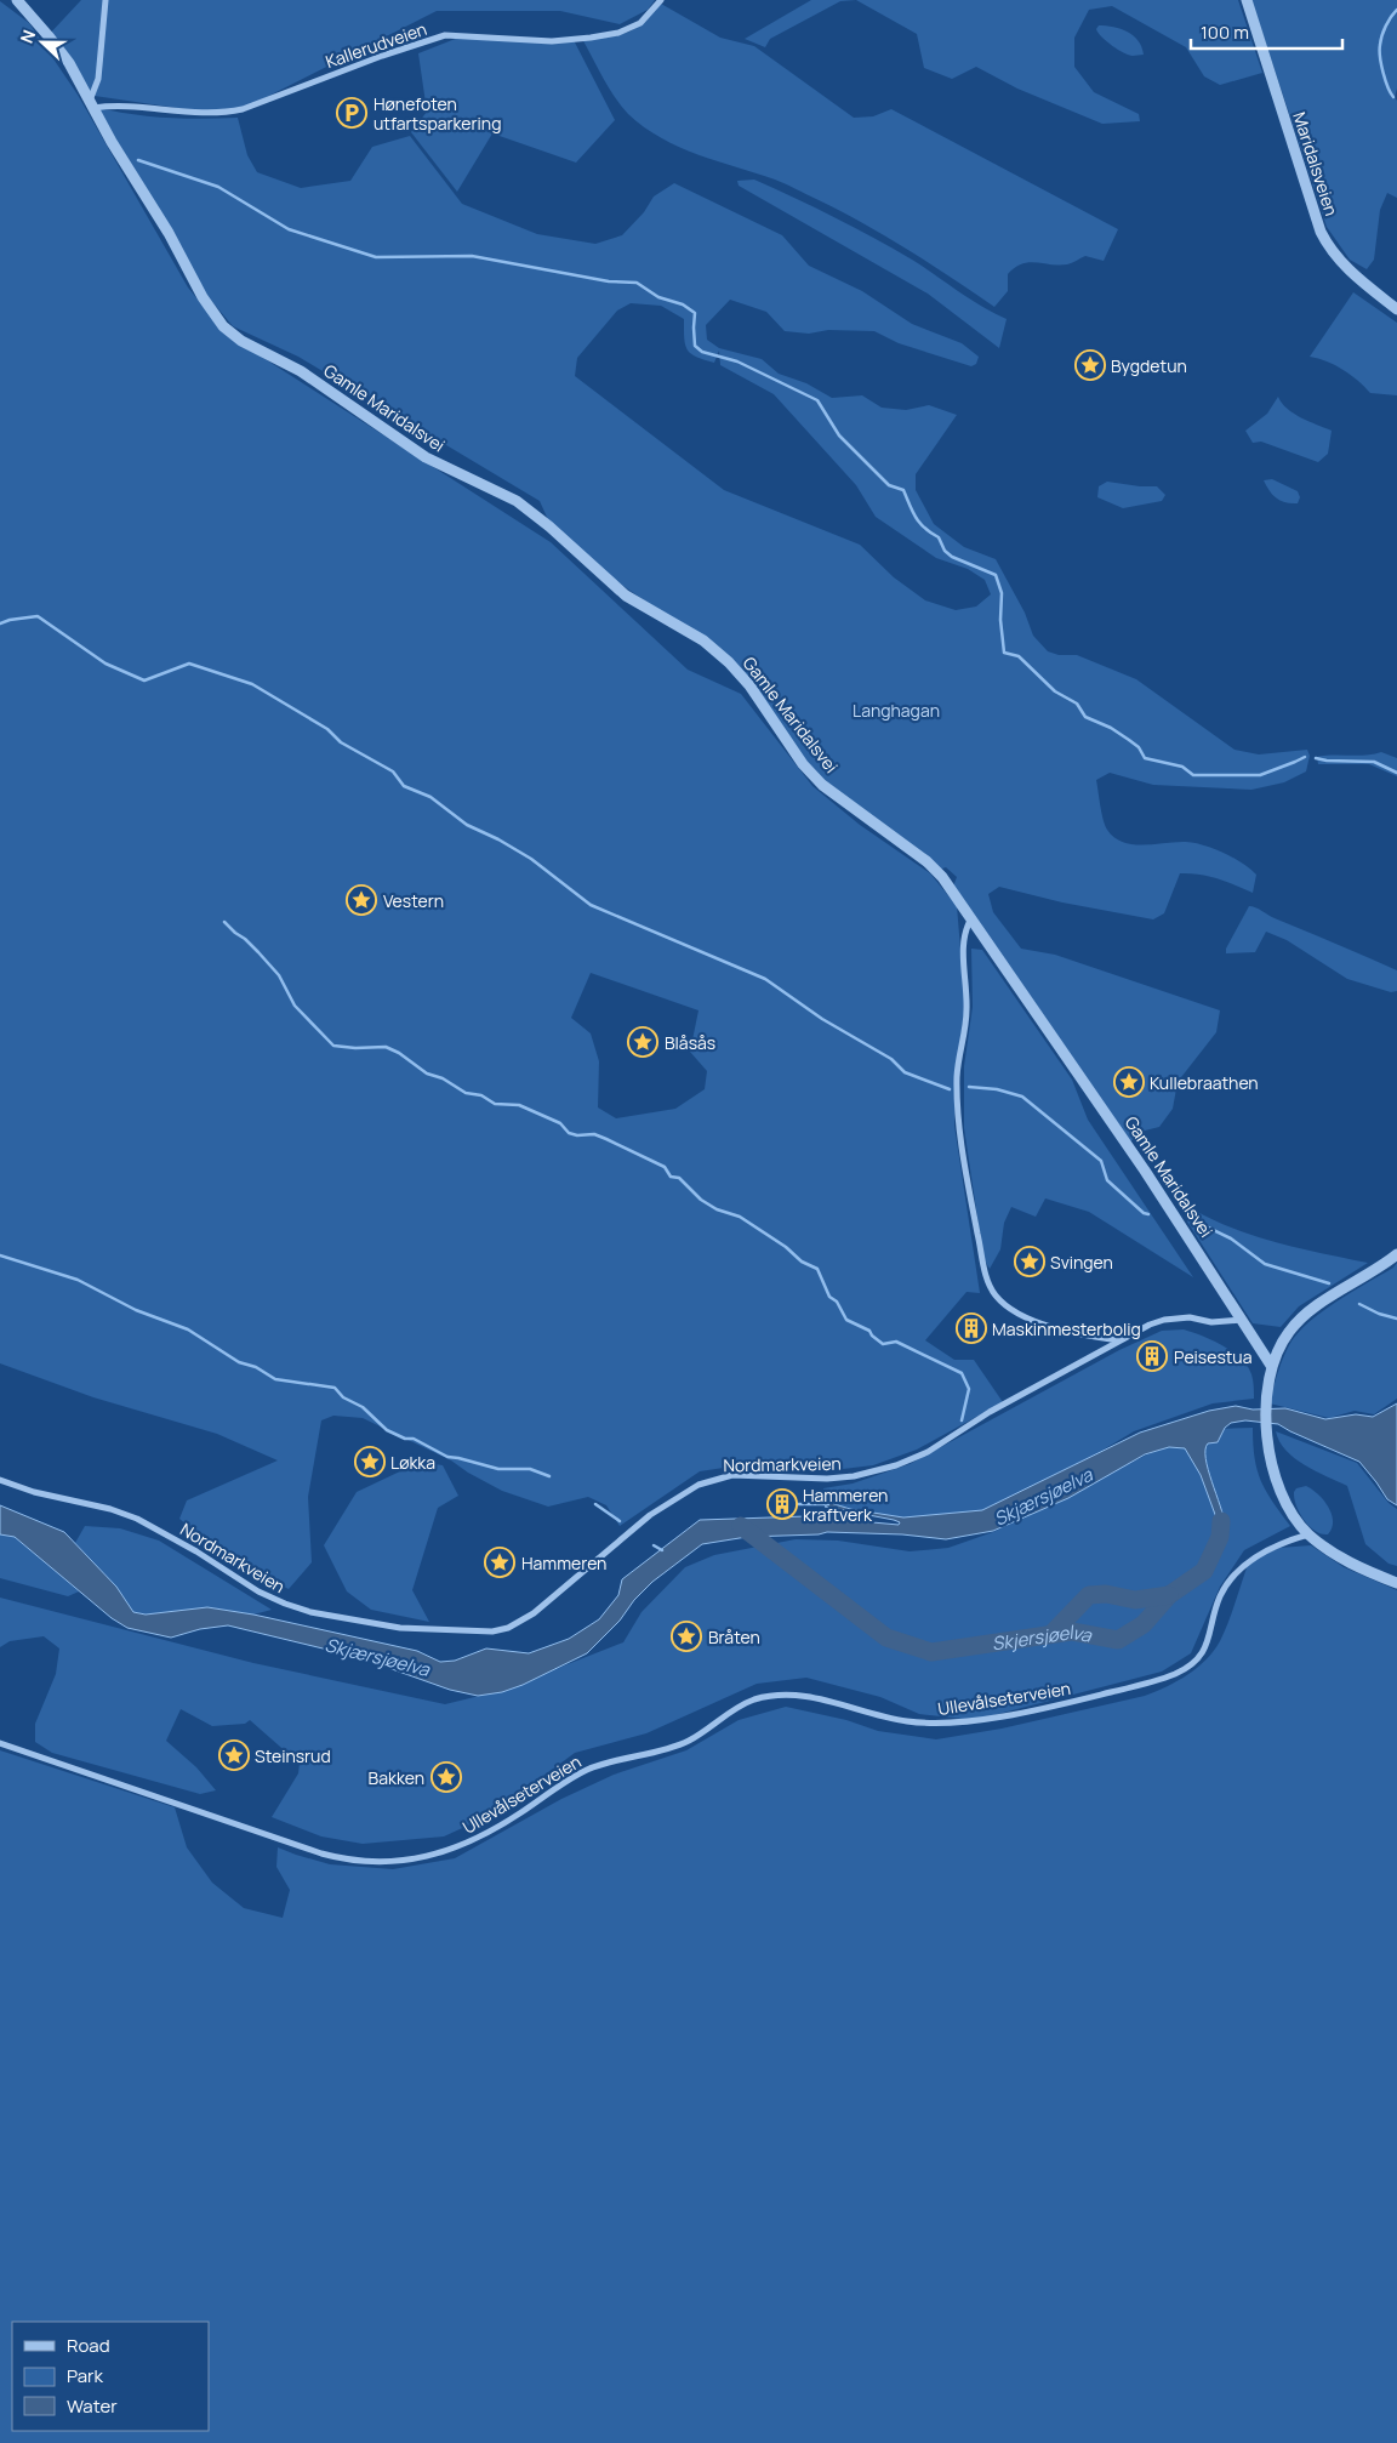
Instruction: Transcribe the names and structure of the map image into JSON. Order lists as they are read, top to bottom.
{
  "streets": {
    "street": [
      "Kallerudveien",
      "Maridalsveien",
      "Gamle Maridalsvei",
      "Nordmarkveien",
      "Ullevålseterveien"
    ]
  },
  "crossings": [
    ["Kallerudveien", "Gamle Maridalsvei"],
    ["Gamle Maridalsvei", "Nordmarkveien"]
  ],
  "water": ["Skjærsjøelva", "Skjersjøelva"],
  "parks": ["Langhagan"],
  "places": {
    "parking": ["Hønefoten utfartsparkering"],
    "place": [
      "Bygdetun",
      "Vestern",
      "Blåsås",
      "Kullebraathen",
      "Svingen",
      "Løkka",
      "Hammeren",
      "Bråten",
      "Steinsrud",
      "Bakken"
    ],
    "building": ["Maskinmesterbolig", "Peisestua", "Hammeren kraftverk"]
  },
  "legend": ["Road", "Park", "Water"],
  "scale_bar": "100 m",
  "north": "left"
}
